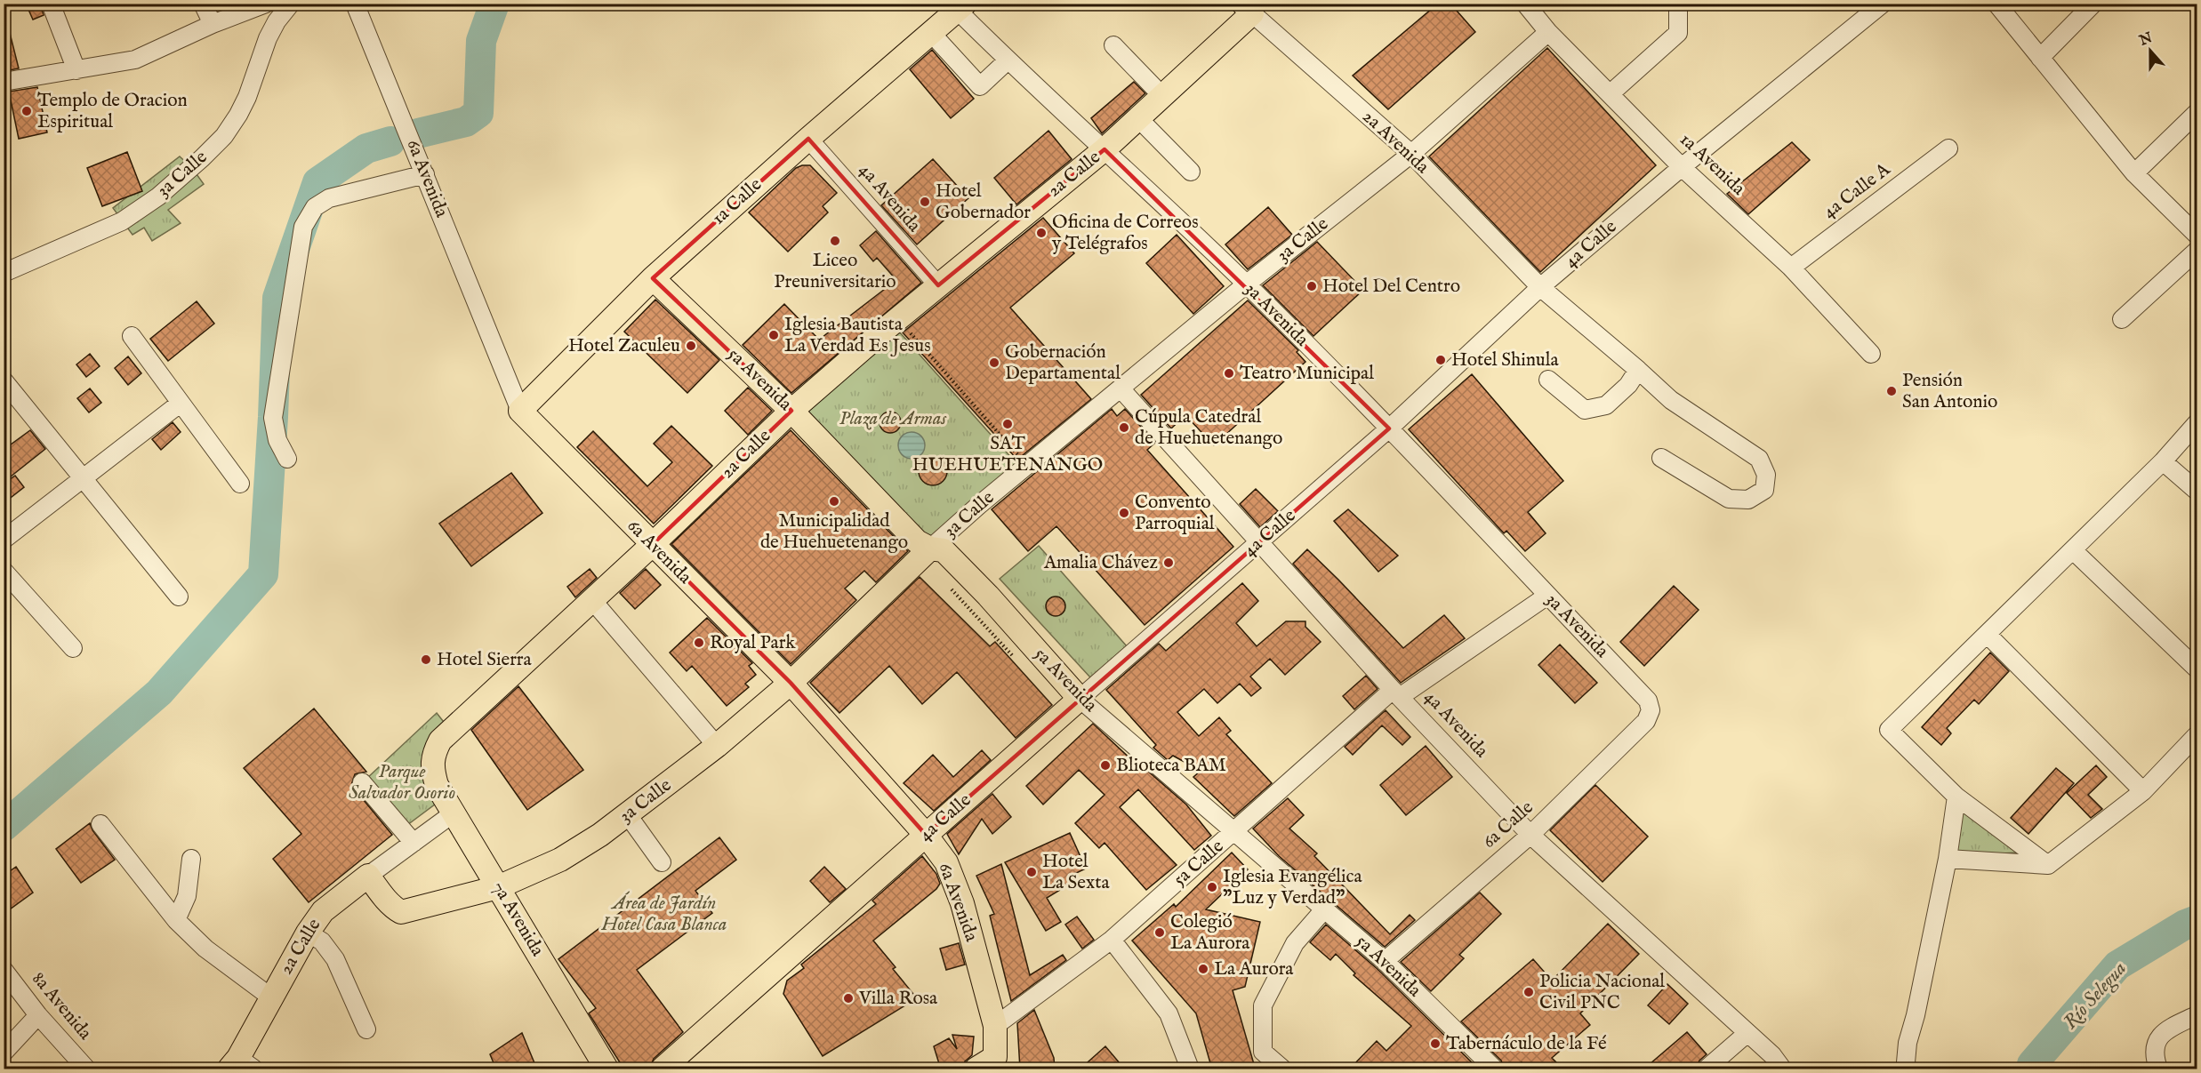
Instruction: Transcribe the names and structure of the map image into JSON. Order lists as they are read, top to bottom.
{
  "streets": {
    "main road": [
      "3a Calle",
      "2a Calle",
      "6a Avenida",
      "1a Calle",
      "4a Calle",
      "5a Avenida",
      "7a Avenida"
    ],
    "street": [
      "2a Avenida",
      "1a Avenida",
      "4a Calle A",
      "4a Avenida",
      "3a Avenida",
      "6a Calle",
      "5a Calle",
      "8a Avenida"
    ]
  },
  "crossings": [
    ["2a Avenida", "3a Calle"],
    ["2a Avenida", "2a Calle"],
    ["2a Avenida", "4a Calle"],
    ["1a Avenida", "3a Calle"],
    ["1a Avenida", "4a Calle A"],
    ["1a Avenida", "4a Calle"],
    ["3a Calle", "2a Calle"],
    ["3a Calle", "6a Avenida"],
    ["3a Calle", "4a Avenida"],
    ["3a Calle", "3a Avenida"],
    ["3a Calle", "5a Avenida"],
    ["3a Calle", "7a Avenida"],
    ["2a Calle", "6a Avenida"],
    ["2a Calle", "4a Avenida"],
    ["2a Calle", "3a Avenida"],
    ["2a Calle", "5a Avenida"],
    ["2a Calle", "7a Avenida"],
    ["6a Avenida", "1a Calle"],
    ["6a Avenida", "4a Calle"],
    ["6a Avenida", "5a Calle"],
    ["4a Avenida", "1a Calle"],
    ["4a Avenida", "4a Calle"],
    ["4a Avenida", "6a Calle"],
    ["4a Avenida", "5a Calle"],
    ["1a Calle", "3a Avenida"],
    ["1a Calle", "5a Avenida"],
    ["4a Calle", "3a Avenida"],
    ["4a Calle", "5a Avenida"],
    ["3a Avenida", "6a Calle"],
    ["3a Avenida", "5a Calle"],
    ["5a Avenida", "6a Calle"],
    ["5a Avenida", "5a Calle"]
  ],
  "water": ["Río Selegua"],
  "parks": ["Plaza de Armas", "Parque Salvador Osorio", "Área de Jardín Hotel Casa Blanca"],
  "places": [
    "Templo de Oracion Espiritual",
    "Hotel Gobernador",
    "Oficina de Correos y Telégrafos",
    "Liceo Preuniversitario",
    "Hotel Del Centro",
    "Iglesia Bautista La Verdad Es Jesus",
    "Hotel Zaculeu",
    "Hotel Shinula",
    "Gobernación Departamental",
    "Teatro Municipal",
    "Pensión San Antonio",
    "SAT HUEHUETENANGO",
    "Cúpula Catedral de Huehuetenango",
    "Municipalidad de Huehuetenango",
    "Convento Parroquial",
    "Amalia Chávez",
    "Royal Park",
    "Hotel Sierra",
    "Blioteca BAM",
    "Hotel La Sexta",
    "Iglesia Evangélica \"Luz y Verdad\"",
    "Colegió La Aurora",
    "La Aurora",
    "Policia Nacional Civil PNC",
    "Villa Rosa",
    "Tabernáculo de la Fé"
  ],
  "north": "top"
}
